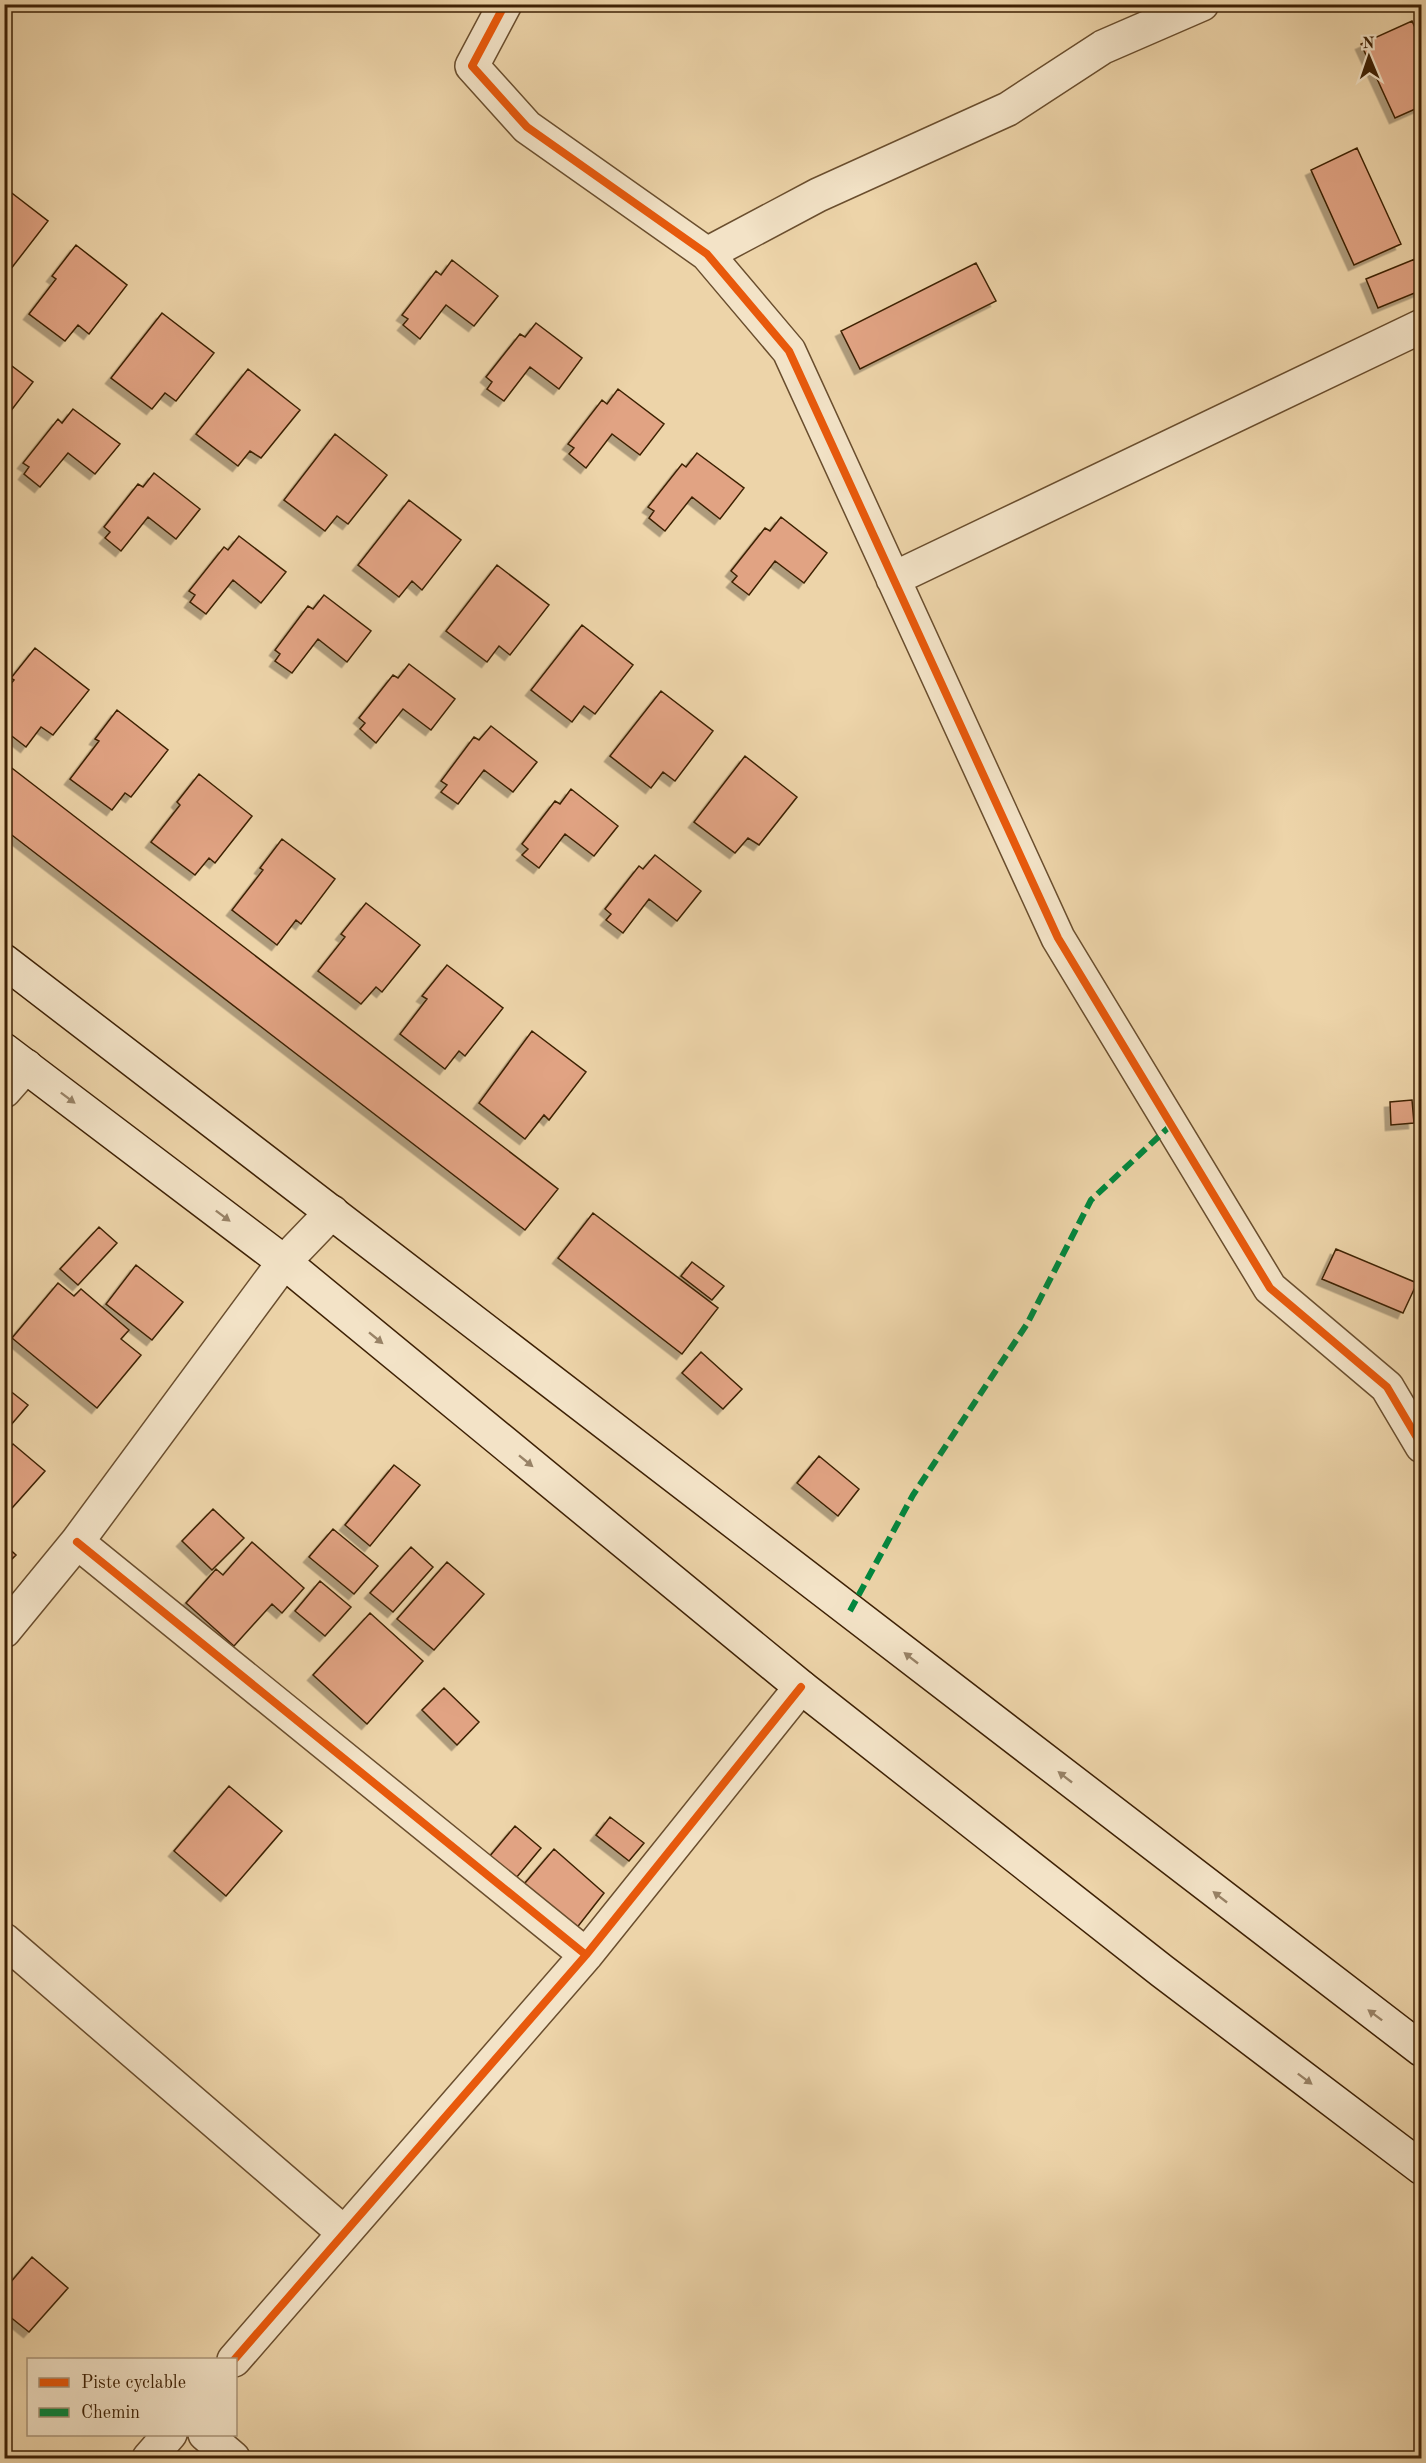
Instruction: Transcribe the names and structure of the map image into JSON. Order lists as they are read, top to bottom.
{
  "legend": ["Piste cyclable", "Chemin"],
  "north": "top"
}
